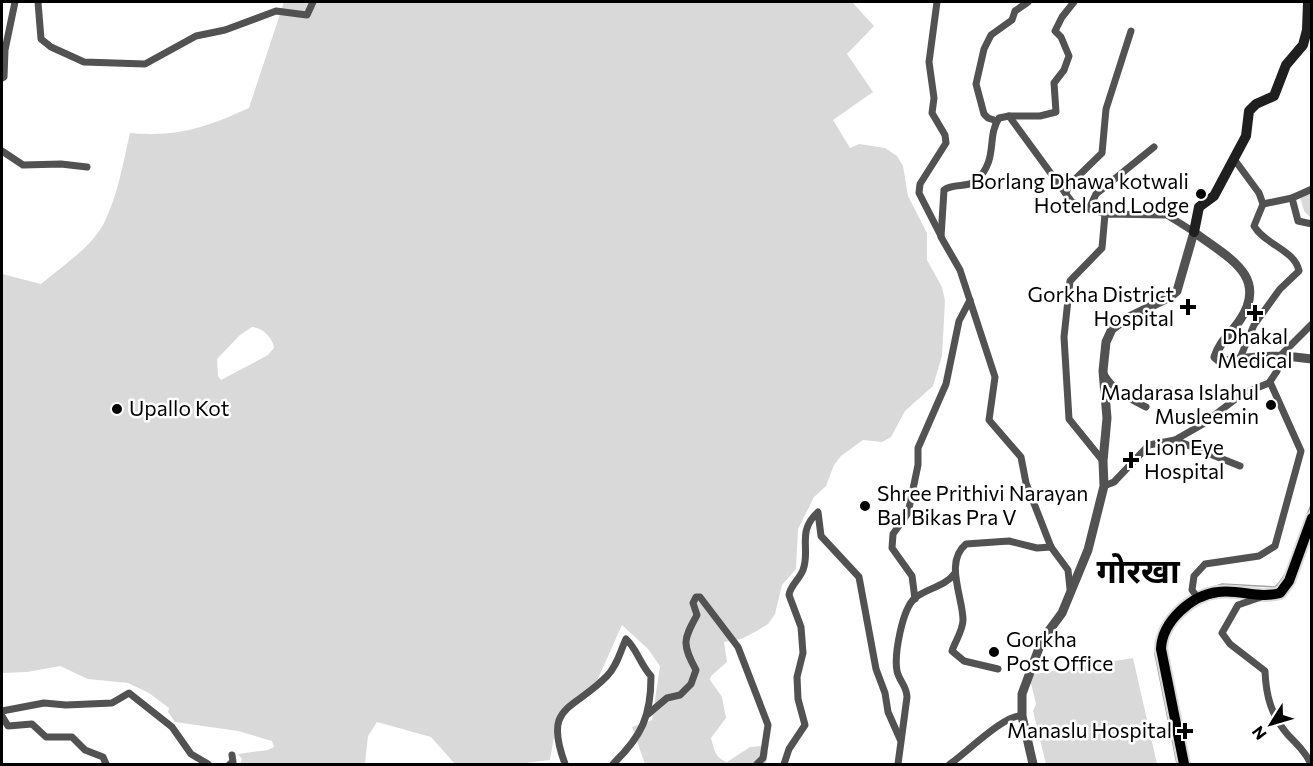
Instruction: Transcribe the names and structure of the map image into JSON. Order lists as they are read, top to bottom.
{
  "districts": ["गोरखा"],
  "places": {
    "other": [
      "Borlang Dhawa kotwali Hotel and Lodge",
      "Madarasa Islahul Musleemin",
      "Upallo Kot",
      "Shree Prithivi Narayan Bal Bikas Pra V",
      "Gorkha Post Office"
    ],
    "health": [
      "Gorkha District Hospital",
      "Dhakal Medical",
      "Lion Eye Hospital",
      "Manaslu Hospital"
    ]
  },
  "north": "bottom left"
}
